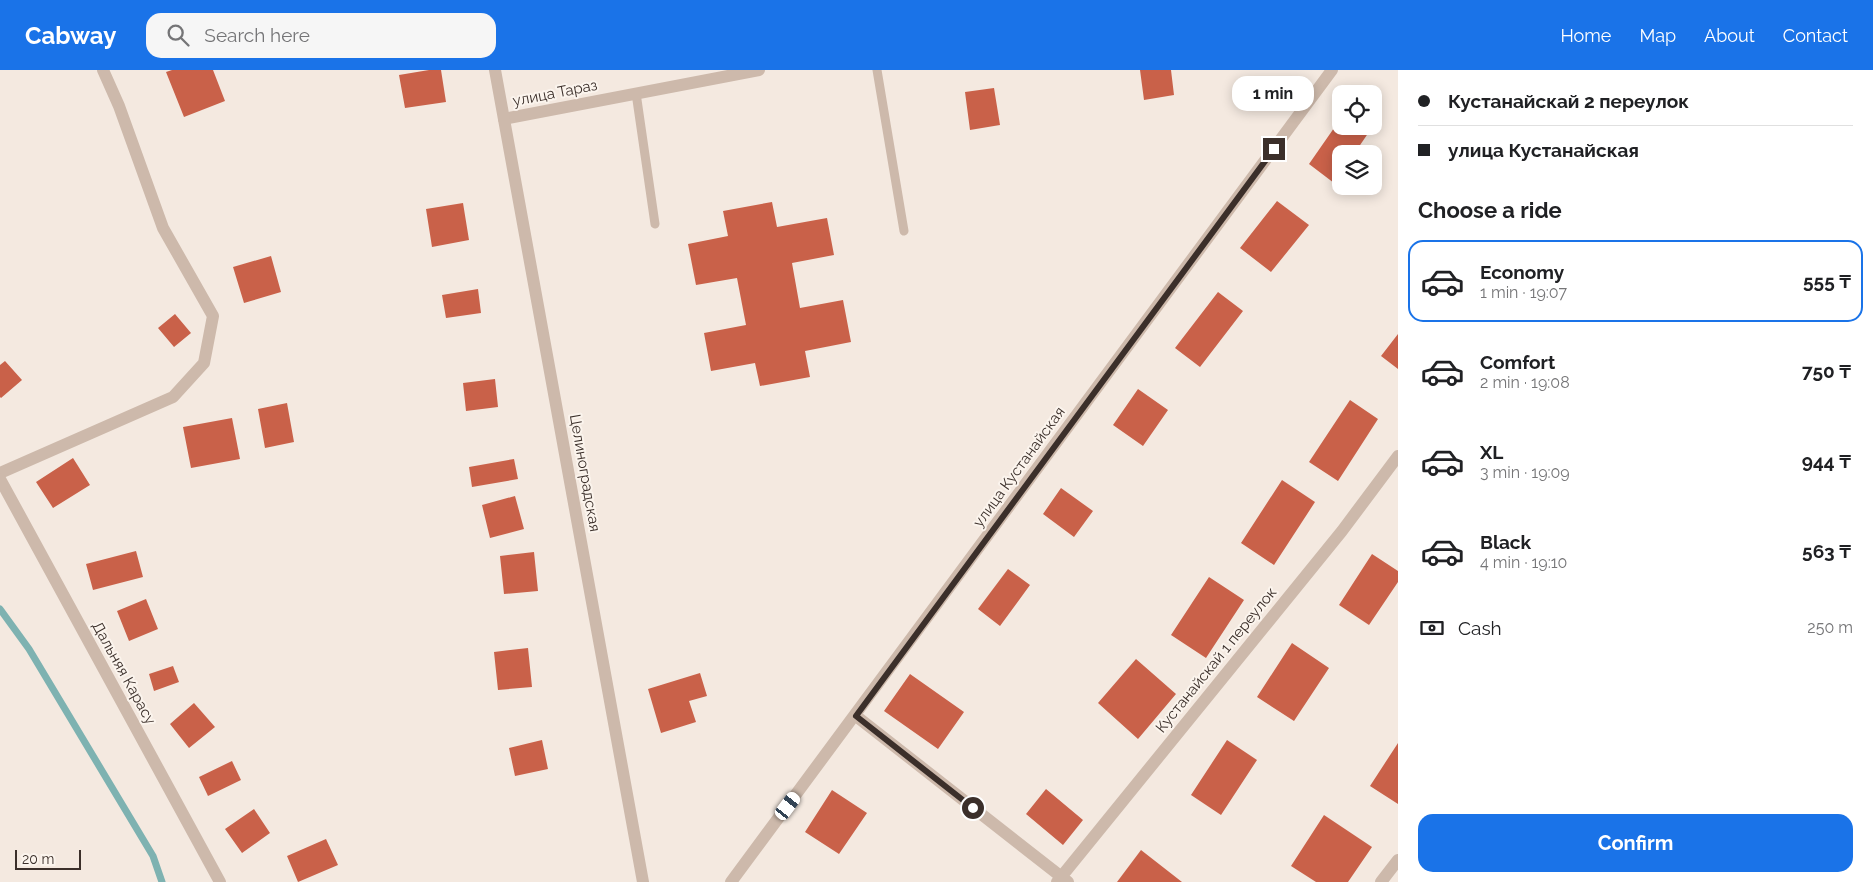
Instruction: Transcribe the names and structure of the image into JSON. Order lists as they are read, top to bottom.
{
  "streets": {
    "street": [
      "улица Тараз",
      "улица Кустанайская",
      "Целиноградская",
      "Кустанайскай 1 переулок",
      "Дальняя Карасу"
    ]
  },
  "crossings": [
    ["улица Тараз", "Целиноградская"]
  ],
  "scale_bar": "20 m",
  "page": {
    "header": "Cabway",
    "search": "Search here",
    "nav": [
      "Home",
      "Map",
      "About",
      "Contact"
    ],
    "banner": ["Кустанайскай 2 переулок", "улица Кустанайская"],
    "bubble": "1 min",
    "heading": "Choose a ride",
    "list": [
      {
        "name": "Economy",
        "note": "1 min · 19:07",
        "value": "555 ₸"
      },
      {
        "name": "Comfort",
        "note": "2 min · 19:08",
        "value": "750 ₸"
      },
      {
        "name": "XL",
        "note": "3 min · 19:09",
        "value": "944 ₸"
      },
      {
        "name": "Black",
        "note": "4 min · 19:10",
        "value": "563 ₸"
      }
    ],
    "pay": ["Cash", "250 m"],
    "buttons": "Confirm",
    "scale": "20 m"
  }
}
